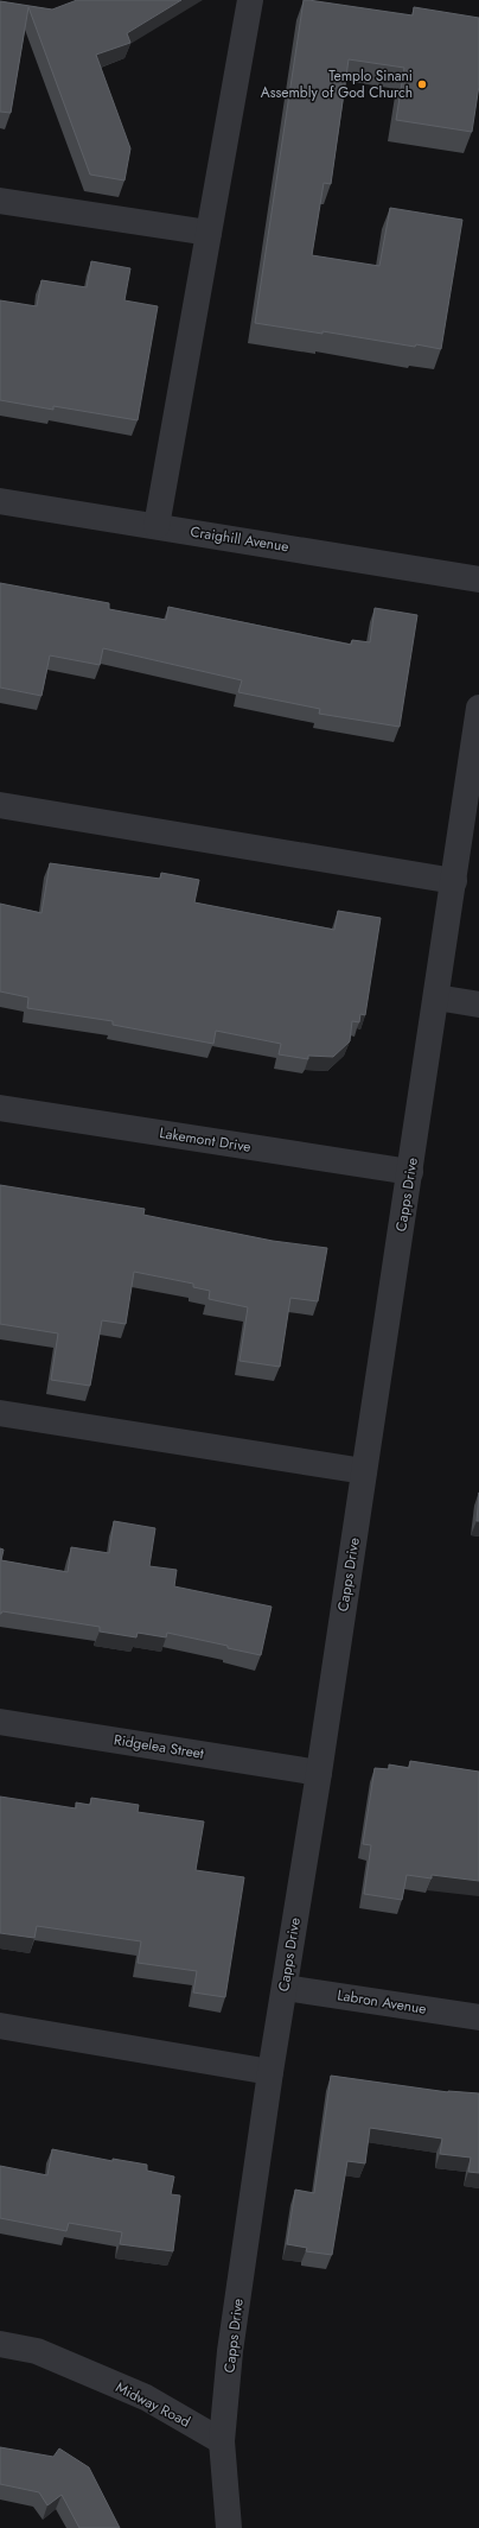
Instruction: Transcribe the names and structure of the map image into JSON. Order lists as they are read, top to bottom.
{
  "streets": {
    "street": [
      "Craighill Avenue",
      "Lakemont Drive",
      "Capps Drive",
      "Ridgelea Street",
      "Labron Avenue",
      "Midway Road"
    ]
  },
  "crossings": [
    ["Lakemont Drive", "Capps Drive"],
    ["Capps Drive", "Ridgelea Street"],
    ["Capps Drive", "Labron Avenue"],
    ["Capps Drive", "Midway Road"]
  ],
  "places": ["Templo Sinani Assembly of God Church"]
}
